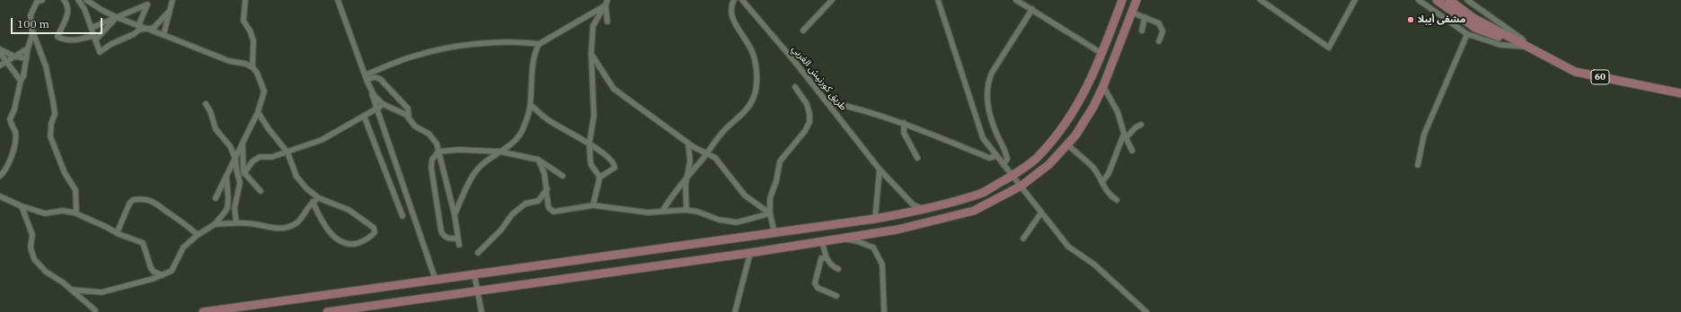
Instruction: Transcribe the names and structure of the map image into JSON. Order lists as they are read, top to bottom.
{
  "streets": {
    "main road": ["60"],
    "street": ["طريق كورنيش الغربي"]
  },
  "places": ["مشفى أيبلا"],
  "scale_bar": "100 m"
}
